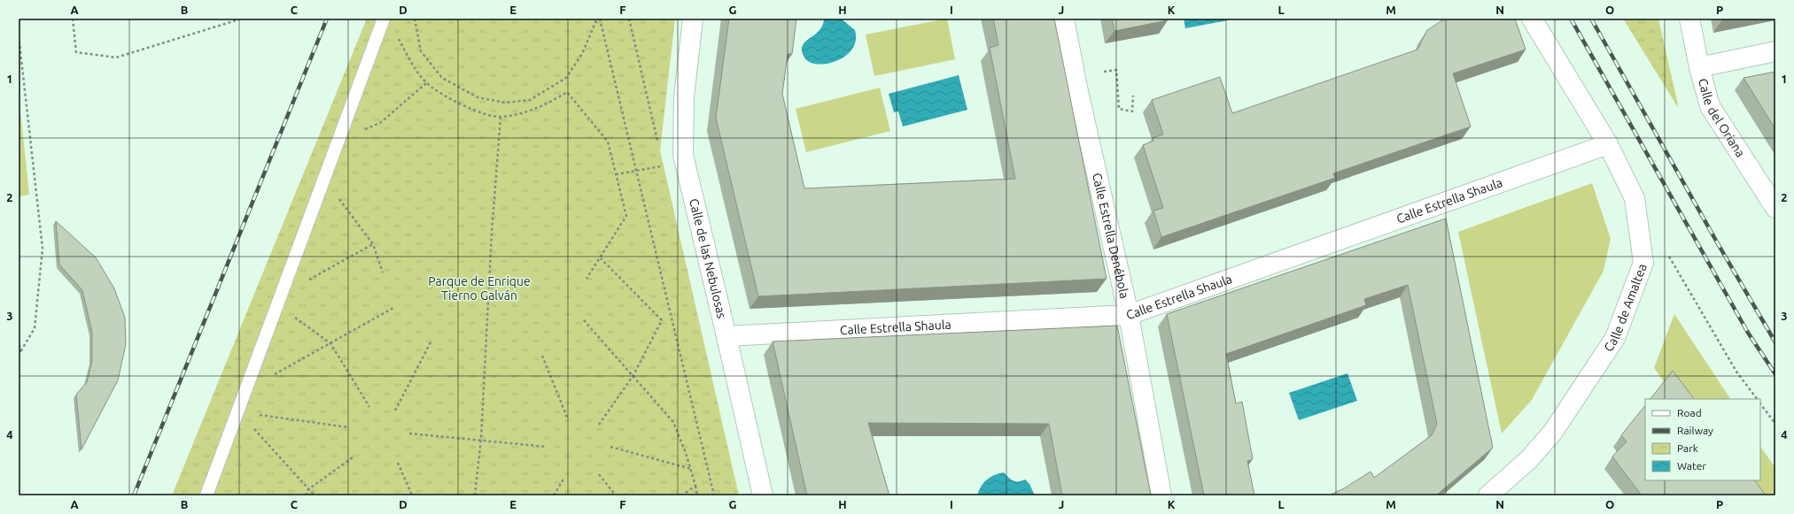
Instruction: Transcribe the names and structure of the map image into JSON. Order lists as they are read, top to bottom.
{
  "streets": {
    "street": [
      "Calle del Oriana",
      "Calle Estrella Shaula",
      "Calle Estrella Denébola",
      "Calle de las Nebulosas",
      "Calle de Amaltea"
    ]
  },
  "crossings": [
    ["Calle Estrella Shaula", "Calle Estrella Denébola"],
    ["Calle Estrella Shaula", "Calle de las Nebulosas"],
    ["Calle Estrella Shaula", "Calle de Amaltea"]
  ],
  "parks": ["Parque de Enrique Tierno Galván"],
  "legend": [
    "Road",
    "Railway",
    "Park",
    "Water"
  ],
  "grid": {
    "columns": [
      "A",
      "B",
      "C",
      "D",
      "E",
      "F",
      "G",
      "H",
      "I",
      "J",
      "K",
      "L",
      "M",
      "N",
      "O",
      "P"
    ],
    "rows": [
      "1",
      "2",
      "3",
      "4"
    ]
  }
}
